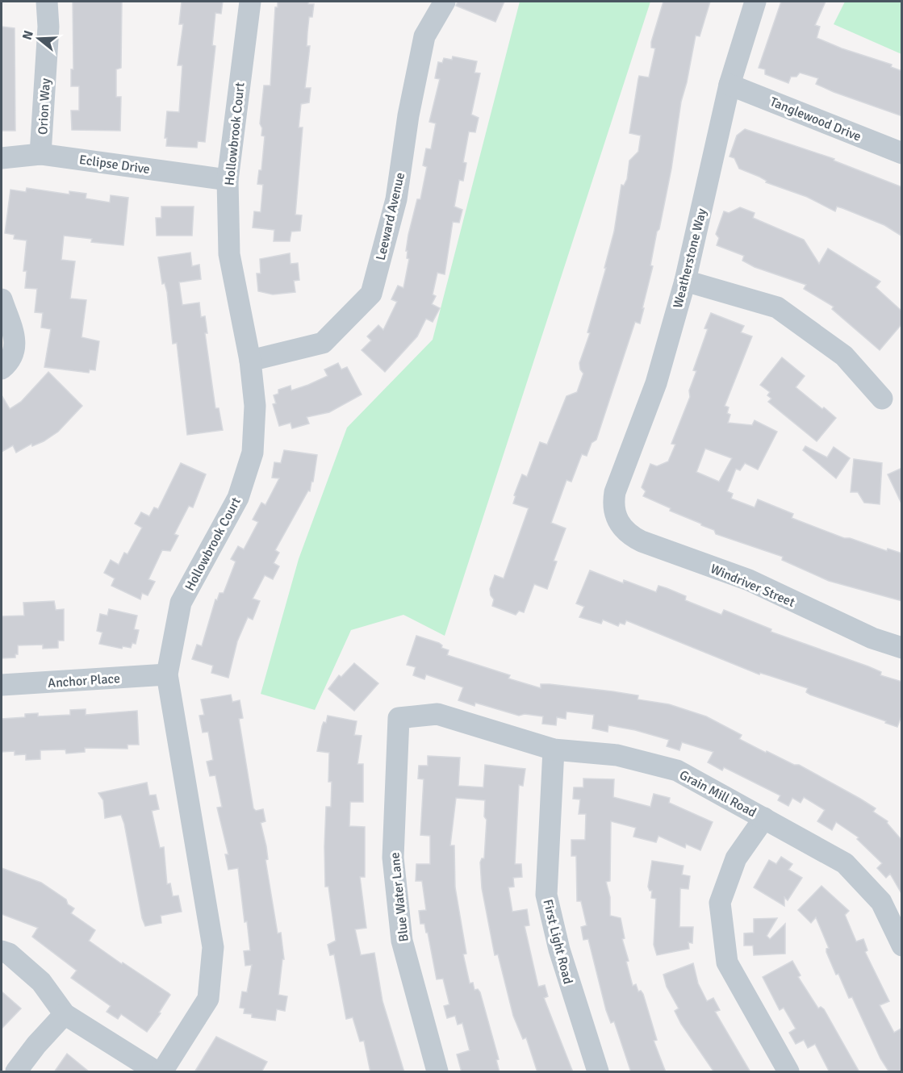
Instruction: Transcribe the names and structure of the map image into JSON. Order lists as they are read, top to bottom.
{
  "streets": {
    "street": [
      "Orion Way",
      "Tanglewood Drive",
      "Hollowbrook Court",
      "Eclipse Drive",
      "Leeward Avenue",
      "Weatherstone Way",
      "Windriver Street",
      "Anchor Place",
      "Grain Mill Road",
      "Blue Water Lane",
      "First Light Road"
    ]
  },
  "crossings": [
    ["Orion Way", "Eclipse Drive"],
    ["Tanglewood Drive", "Weatherstone Way"],
    ["Hollowbrook Court", "Eclipse Drive"],
    ["Hollowbrook Court", "Leeward Avenue"],
    ["Hollowbrook Court", "Anchor Place"],
    ["Weatherstone Way", "Windriver Street"],
    ["Grain Mill Road", "Blue Water Lane"],
    ["Grain Mill Road", "First Light Road"]
  ],
  "north": "left"
}
